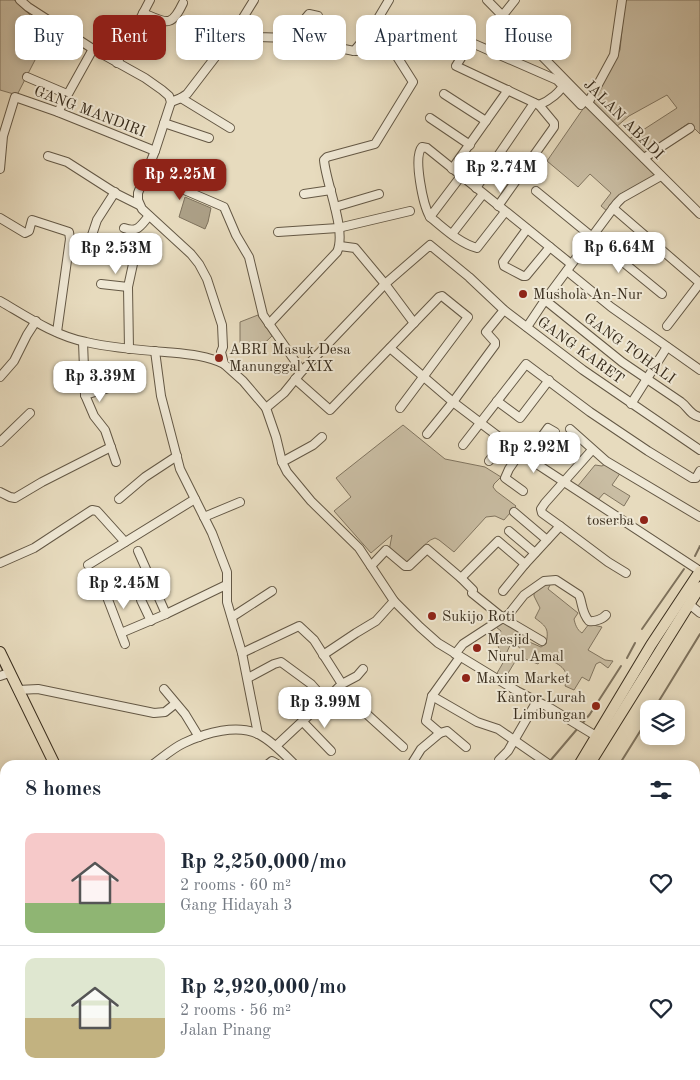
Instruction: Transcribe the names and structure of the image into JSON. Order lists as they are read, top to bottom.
{
  "streets": {
    "street": [
      "GANG MANDIRI",
      "JALAN ABADI",
      "GANG TOHALI",
      "GANG KARET"
    ]
  },
  "places": [
    "Mushola An-Nur",
    "ABRI Masuk Desa Manunggal XIX",
    "toserba",
    "Sukijo Roti",
    "Mesjid Nurul Amal",
    "Maxim Market",
    "Kantor Lurah Limbungan"
  ],
  "page": {
    "chip": [
      "Buy",
      "Rent",
      "Filters",
      "New",
      "Apartment",
      "House"
    ],
    "price": [
      "Rp 2.74M",
      "Rp 2.25M",
      "Rp 6.64M",
      "Rp 2.53M",
      "Rp 3.39M",
      "Rp 2.92M",
      "Rp 2.45M",
      "Rp 3.99M"
    ],
    "heading": "8 homes",
    "list": [
      {
        "name": "Rp 2,250,000/mo",
        "note": "2 rooms · 60 m² · Gang Hidayah 3"
      },
      {
        "name": "Rp 2,920,000/mo",
        "note": "2 rooms · 56 m² · Jalan Pinang"
      }
    ]
  }
}
